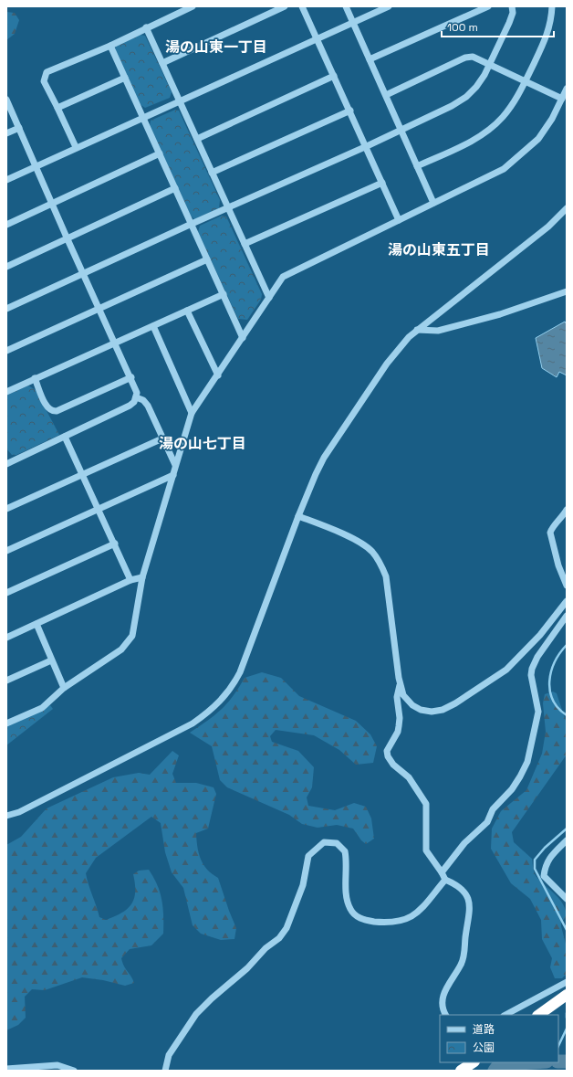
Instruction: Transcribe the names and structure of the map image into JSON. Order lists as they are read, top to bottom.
{
  "districts": ["湯の山東一丁目", "湯の山東五丁目", "湯の山七丁目"],
  "legend": ["道路", "公園"],
  "scale_bar": "100 m"
}
